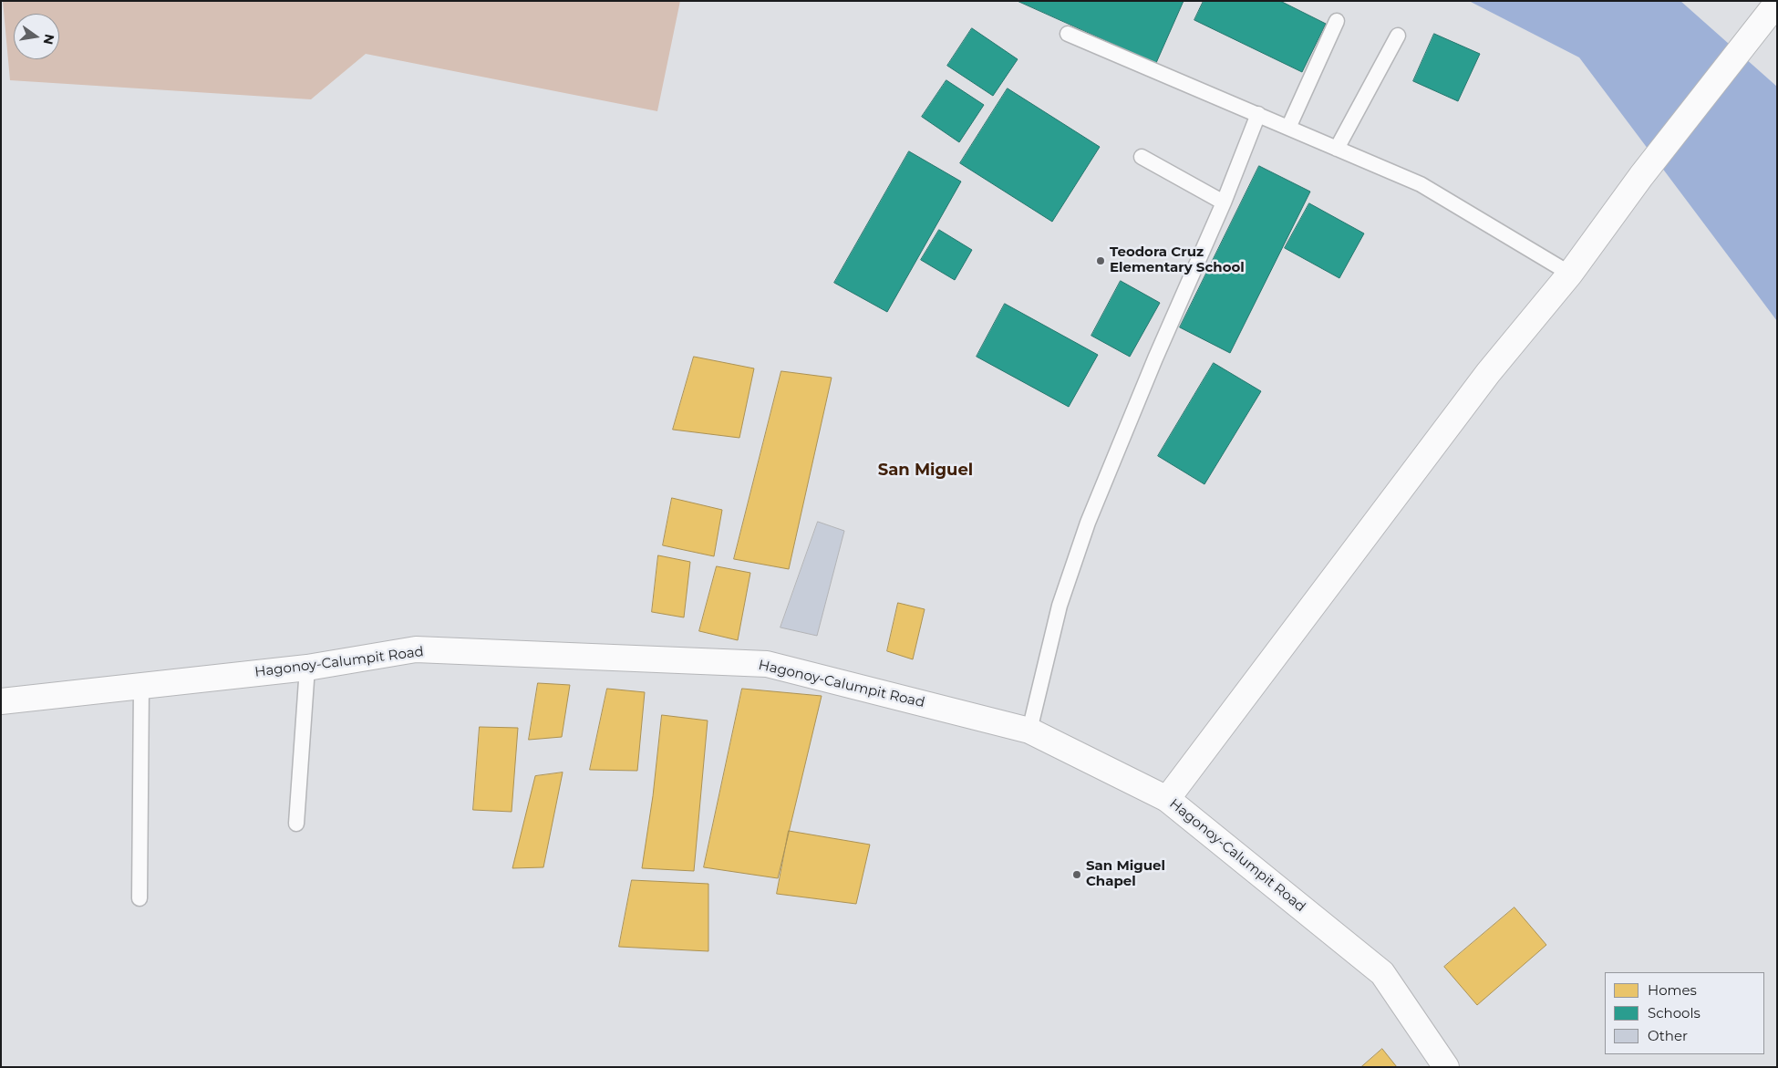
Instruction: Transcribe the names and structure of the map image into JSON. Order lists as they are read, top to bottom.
{
  "streets": {
    "main road": ["Hagonoy-Calumpit Road"]
  },
  "districts": ["San Miguel"],
  "places": ["Teodora Cruz Elementary School", "San Miguel Chapel"],
  "legend": ["Homes", "Schools", "Other"],
  "north": "right"
}
